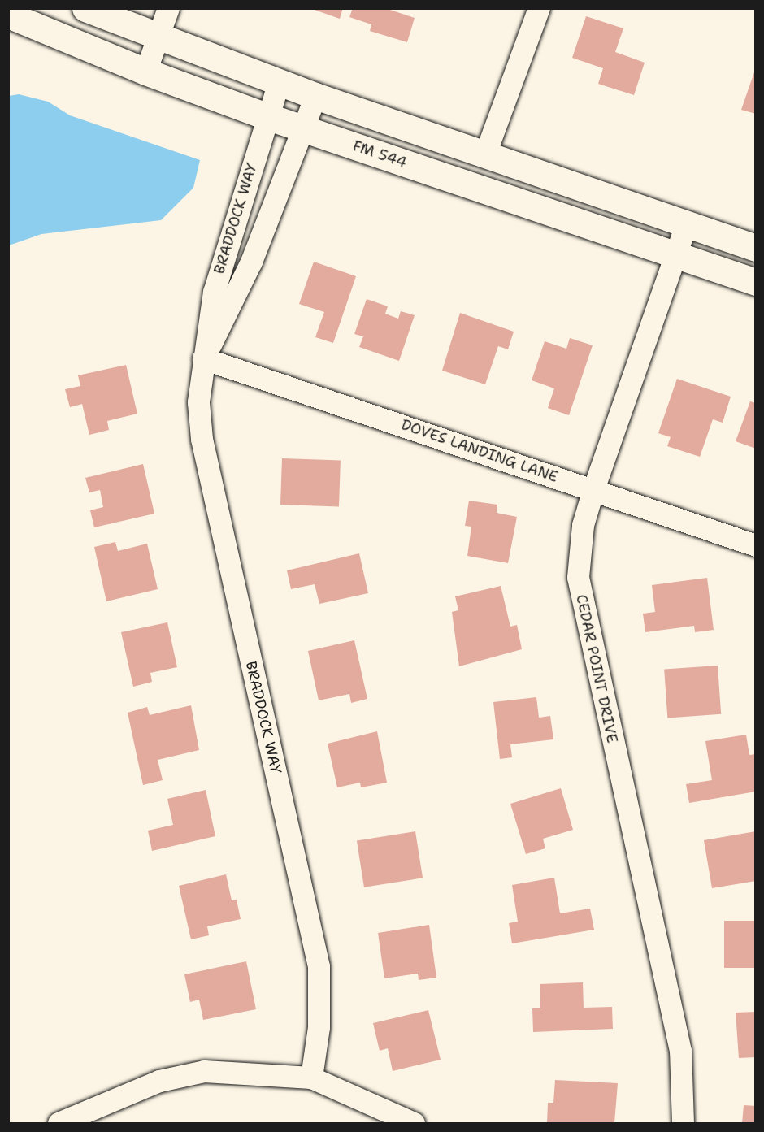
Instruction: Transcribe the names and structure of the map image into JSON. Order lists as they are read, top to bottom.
{
  "streets": {
    "main road": ["FM 544"],
    "street": ["BRADDOCK WAY", "DOVES LANDING LANE", "CEDAR POINT DRIVE"]
  },
  "crossings": [
    ["FM 544", "BRADDOCK WAY"],
    ["FM 544", "CEDAR POINT DRIVE"],
    ["BRADDOCK WAY", "DOVES LANDING LANE"],
    ["DOVES LANDING LANE", "CEDAR POINT DRIVE"]
  ]
}
